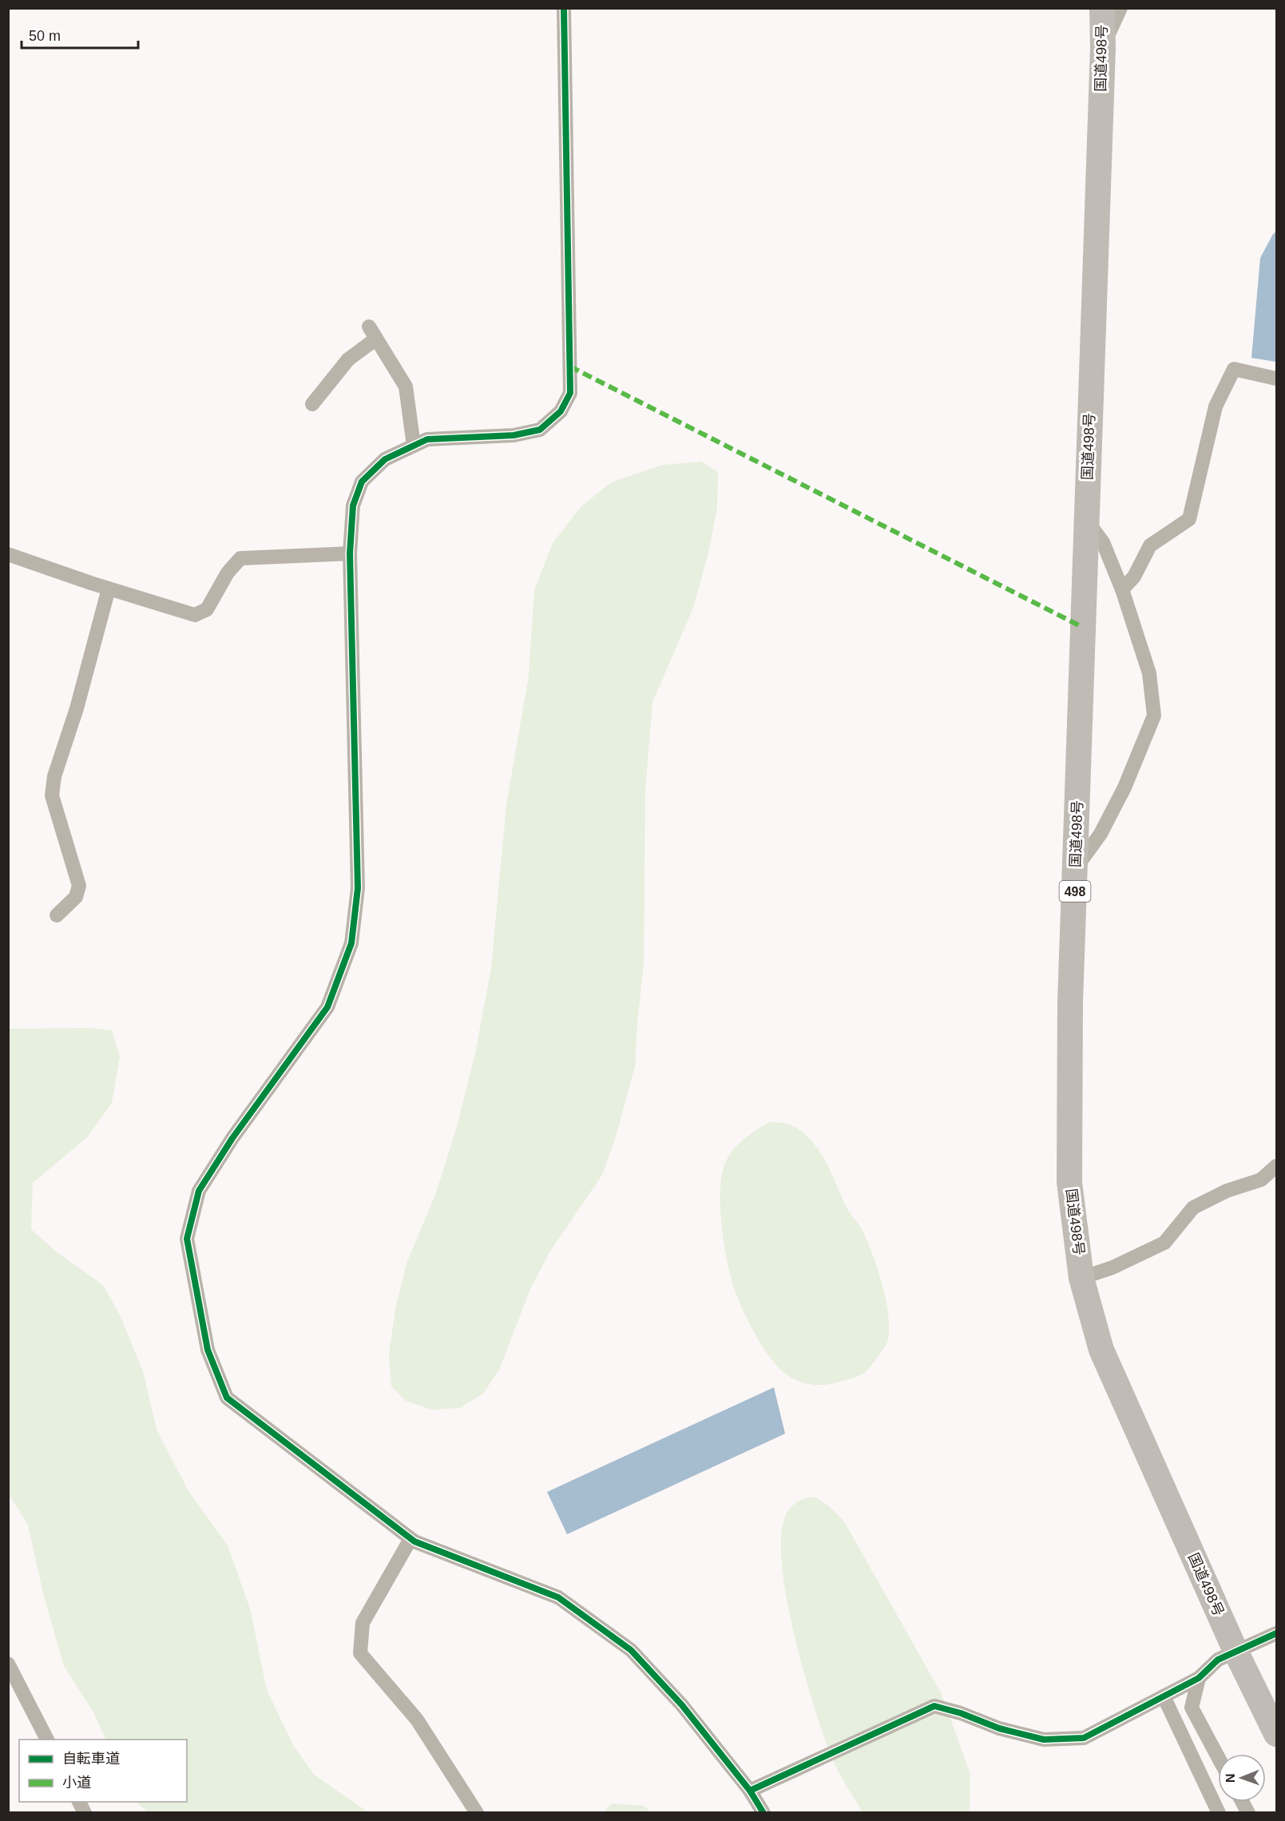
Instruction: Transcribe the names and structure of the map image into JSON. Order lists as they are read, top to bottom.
{
  "streets": {
    "highway": ["国道498号", "498"]
  },
  "legend": ["自転車道", "小道"],
  "scale_bar": "50 m",
  "north": "left"
}
